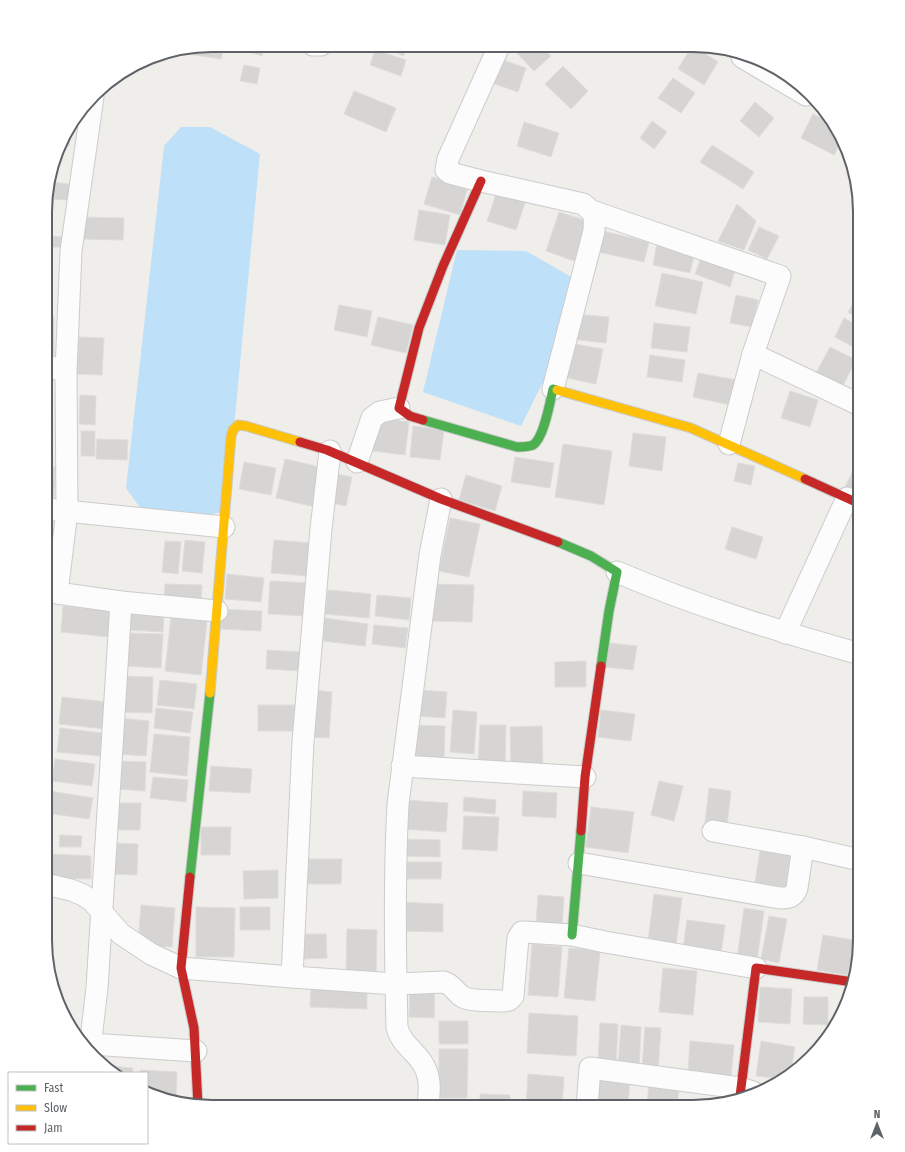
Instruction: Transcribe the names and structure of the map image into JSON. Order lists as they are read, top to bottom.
{
  "legend": ["Fast", "Slow", "Jam"],
  "north": "top"
}
